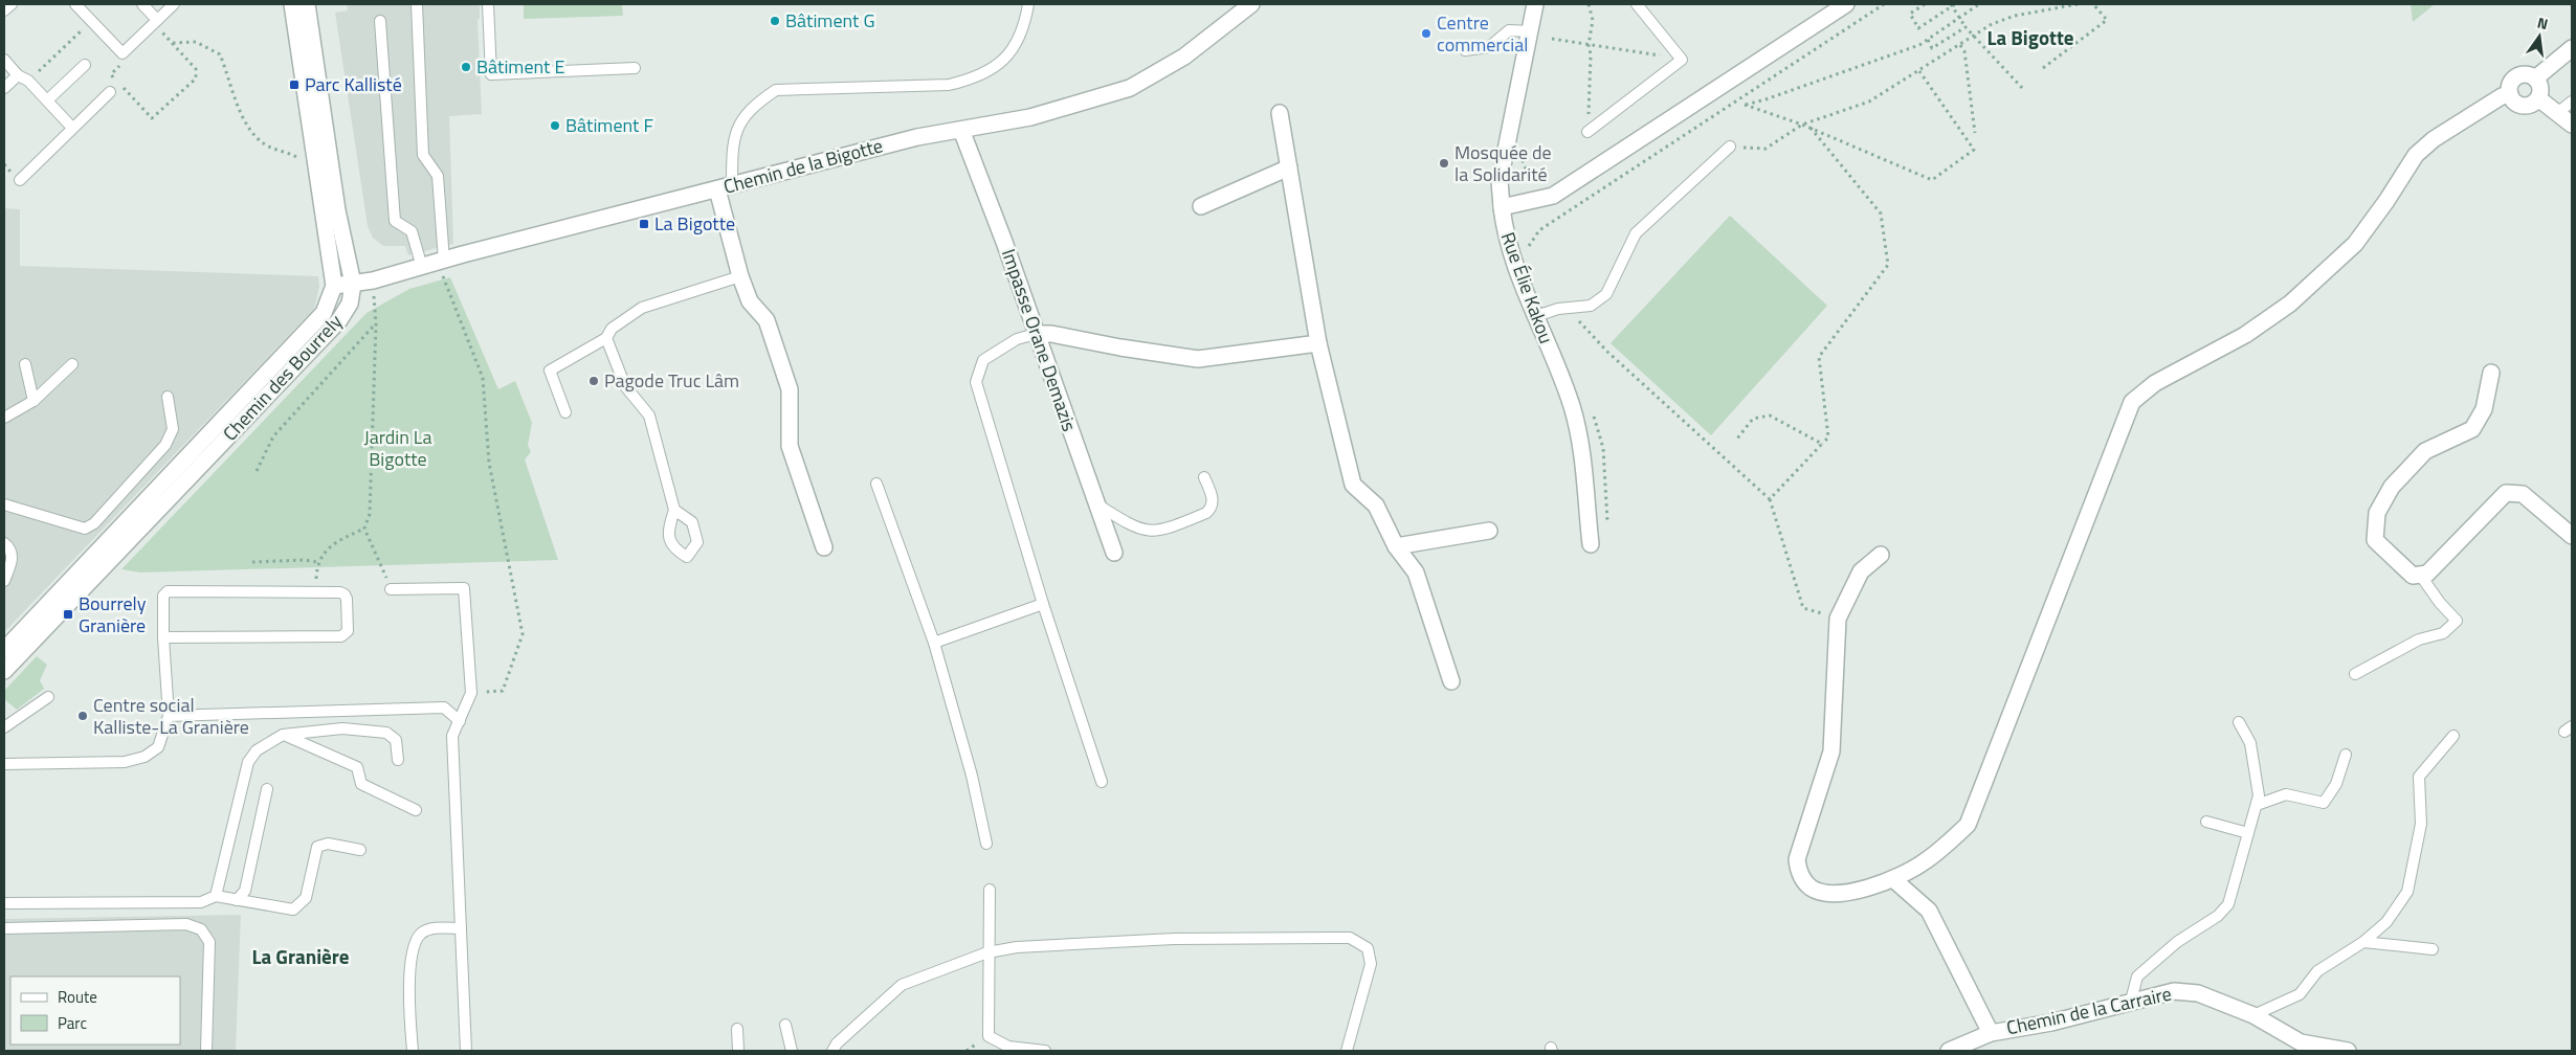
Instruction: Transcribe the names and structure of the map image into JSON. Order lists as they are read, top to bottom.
{
  "streets": {
    "street": [
      "Chemin de la Bigotte",
      "Rue Élie Kakou",
      "Impasse Orane Demazis",
      "Chemin des Bourrely",
      "Chemin de la Carraire"
    ]
  },
  "crossings": [
    ["Chemin de la Bigotte", "Impasse Orane Demazis"],
    ["Chemin de la Bigotte", "Chemin des Bourrely"]
  ],
  "districts": ["La Bigotte", "La Granière"],
  "parks": ["Jardin La Bigotte"],
  "places": {
    "other": [
      "Bâtiment G",
      "Centre commercial",
      "Bâtiment E",
      "Bâtiment F",
      "Mosquée de la Solidarité",
      "Pagode Truc Lâm",
      "Centre social Kalliste-La Granière"
    ],
    "transit": ["Parc Kallisté", "La Bigotte", "Bourrely Granière"]
  },
  "legend": ["Route", "Parc"],
  "north": "top"
}
